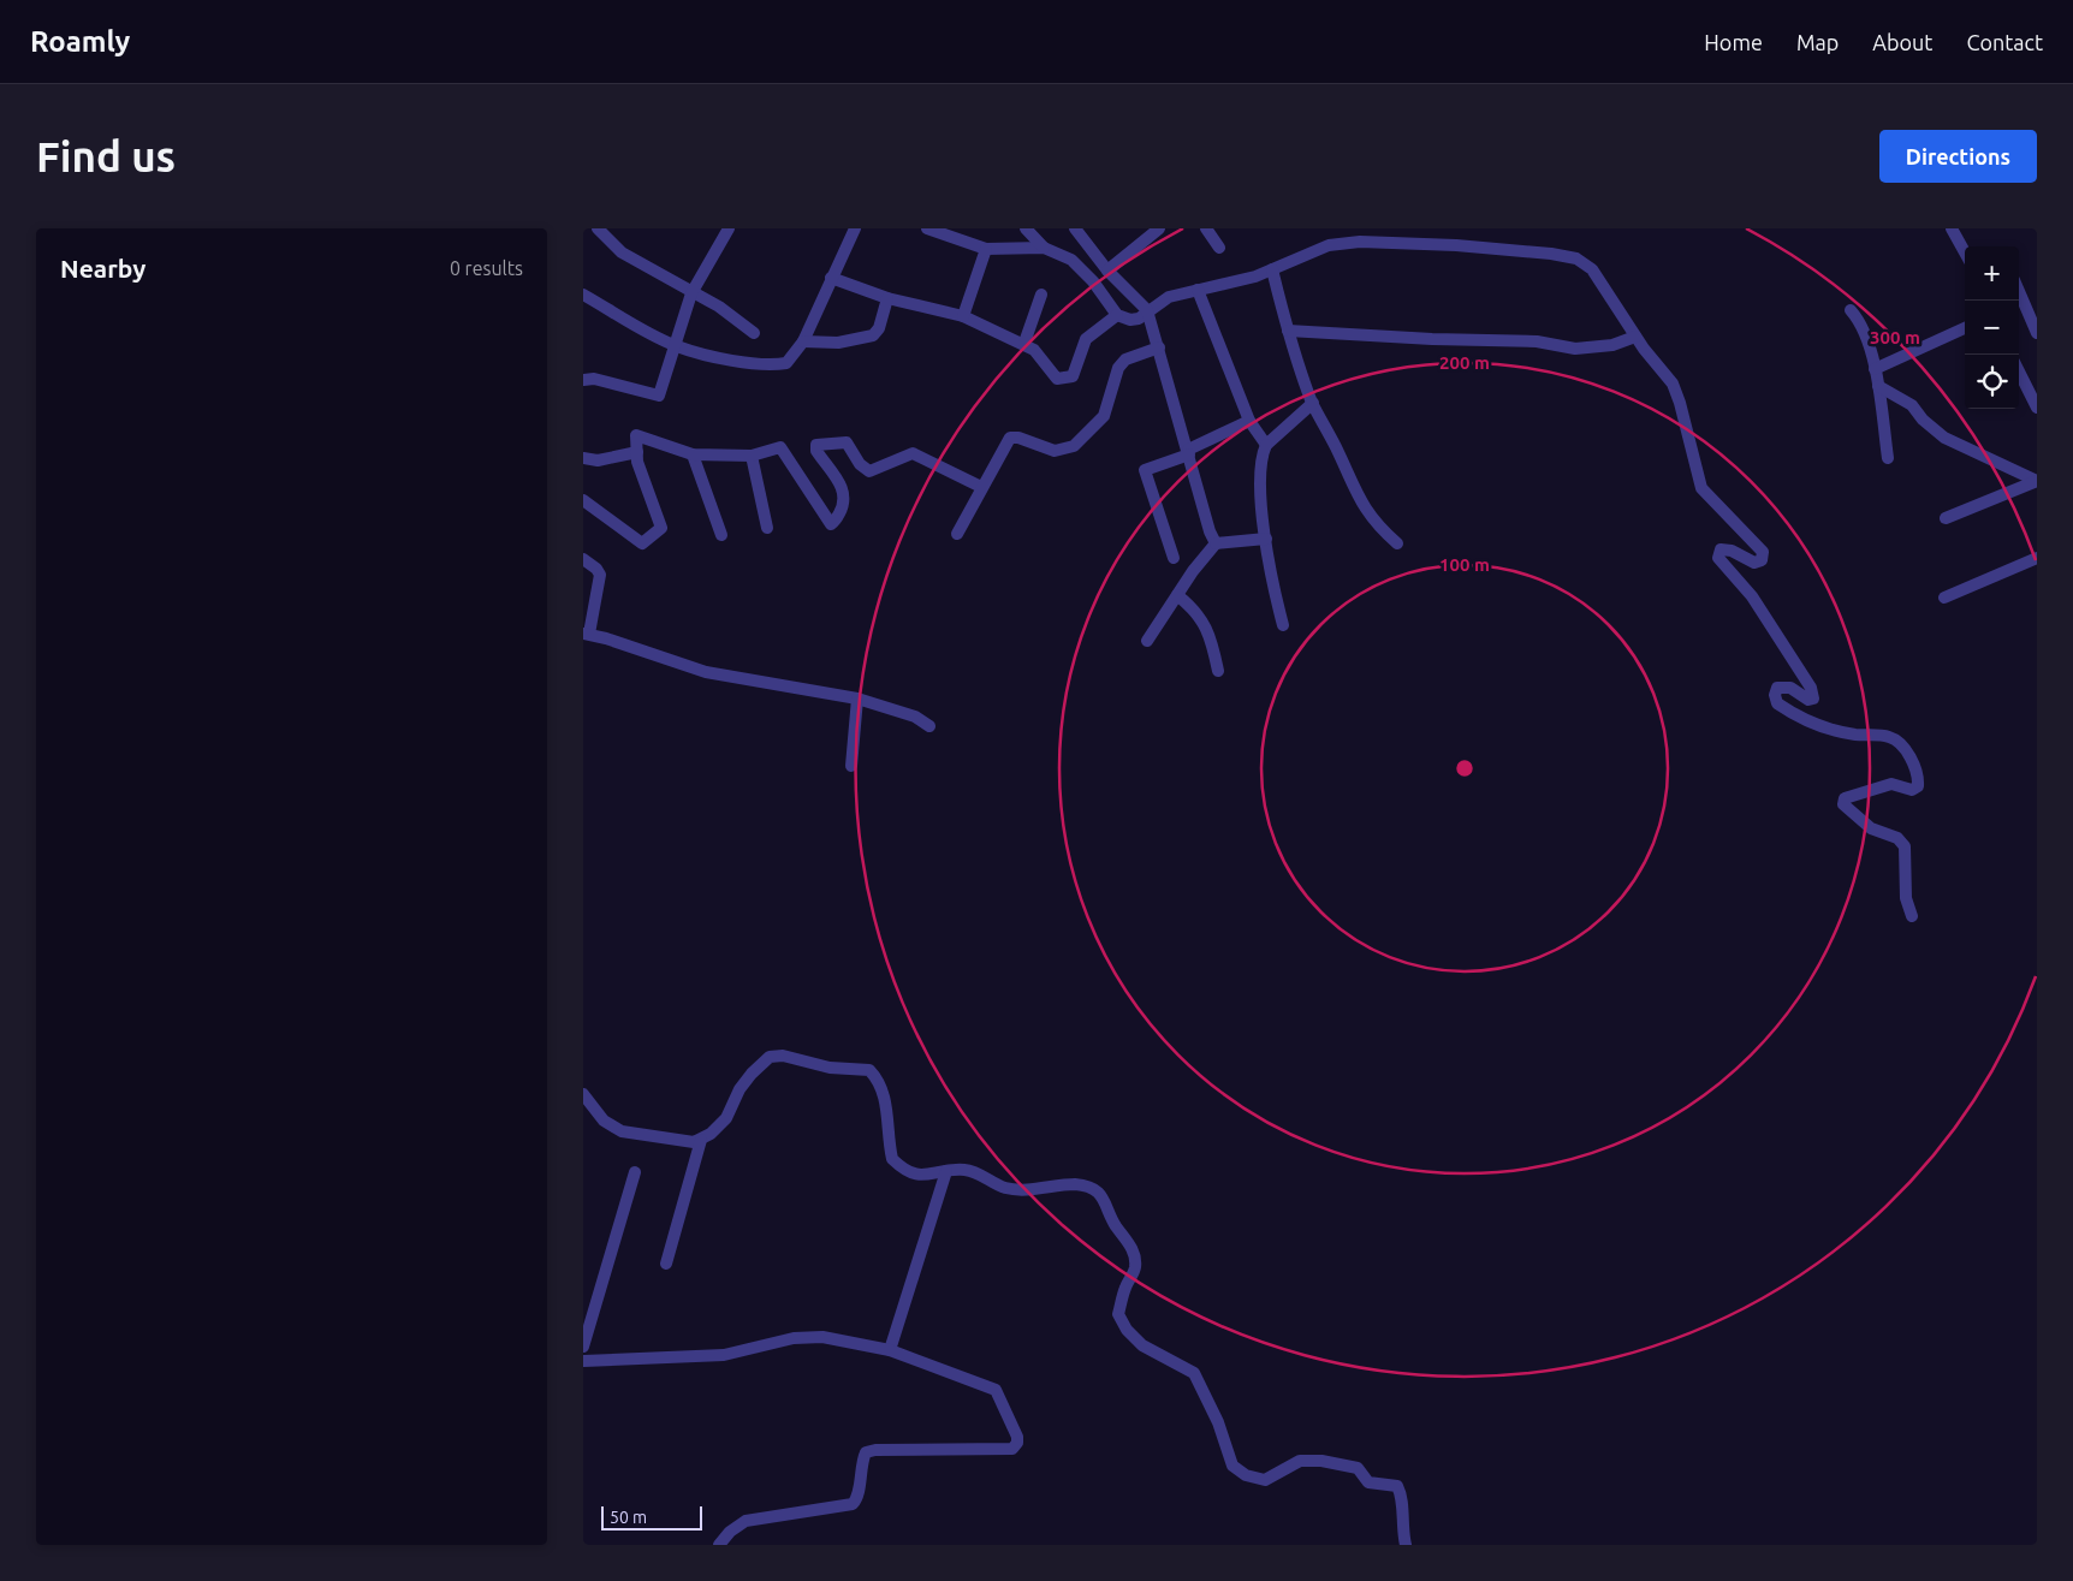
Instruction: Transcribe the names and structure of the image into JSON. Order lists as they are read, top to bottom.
{
  "scale_bar": "50 m",
  "page": {
    "header": "Roamly",
    "nav": [
      "Home",
      "Map",
      "About",
      "Contact"
    ],
    "buttons": "Directions",
    "title": "Find us",
    "heading": ["Nearby", "0 results"],
    "map_buttons": ["+", "−"],
    "scale": "50 m"
  },
  "rings": ["300 m", "200 m", "100 m"]
}
